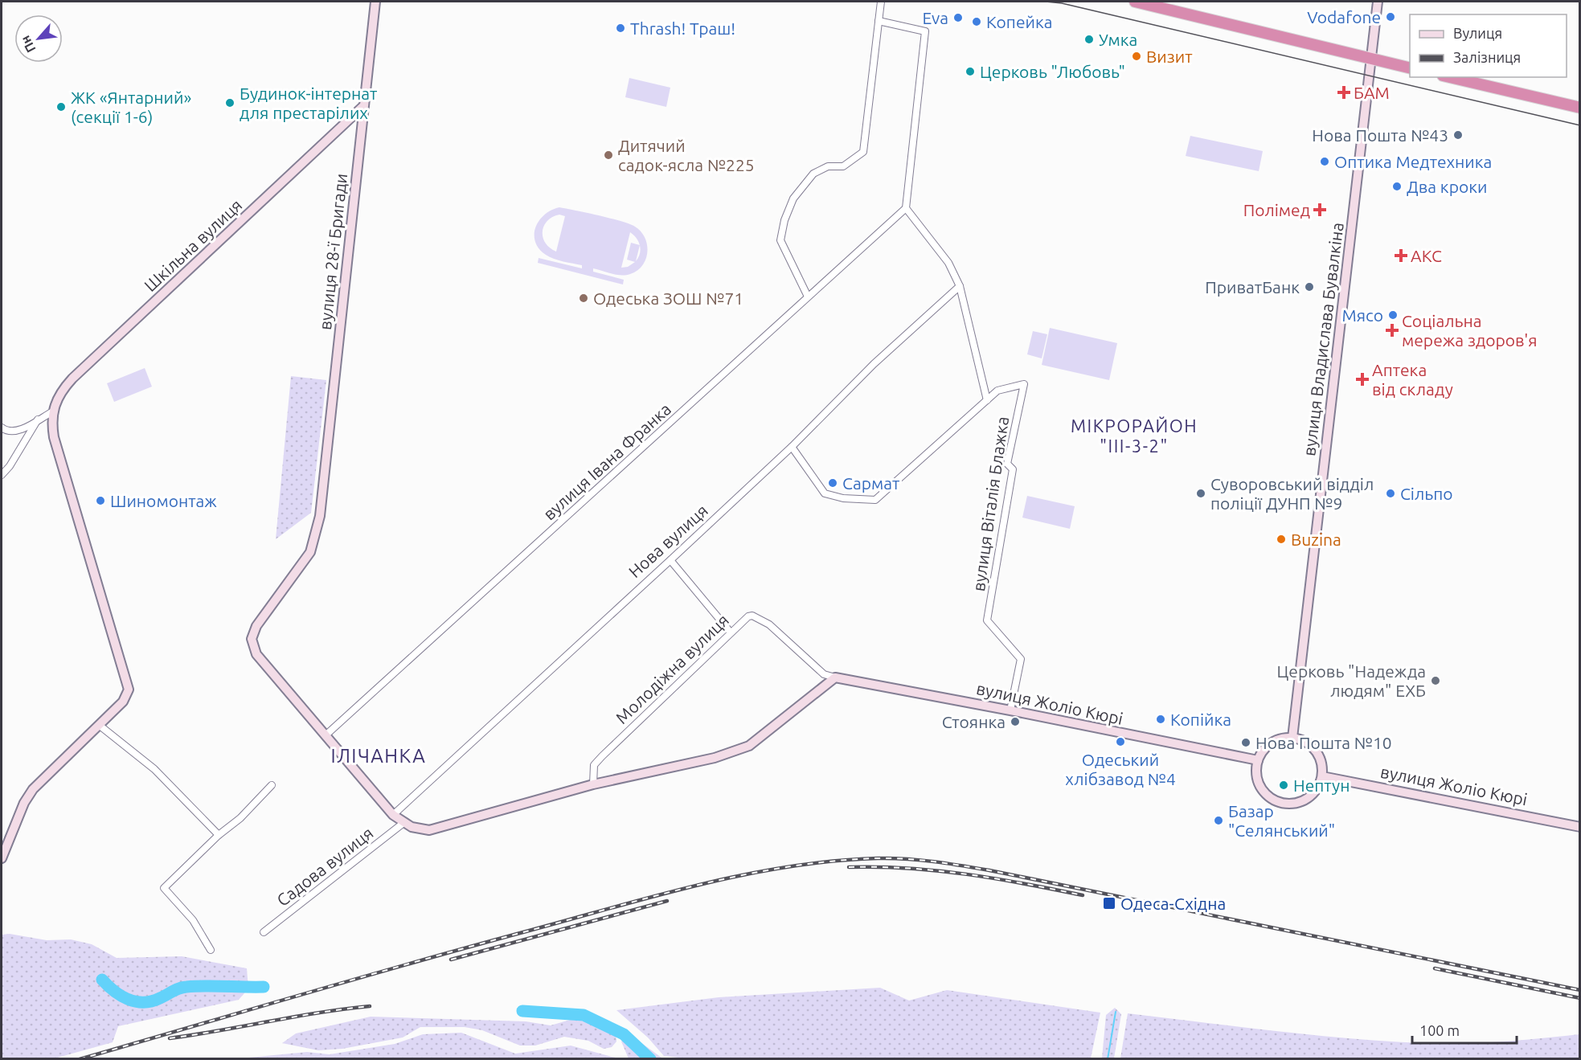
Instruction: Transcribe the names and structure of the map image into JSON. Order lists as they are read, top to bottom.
{
  "streets": {
    "street": [
      "Шкільна вулиця",
      "вулиця 28-ї Бригади",
      "вулиця Владислава Бувалкіна",
      "вулиця Івана Франка",
      "вулиця Віталія Блажка",
      "Нова вулиця",
      "Молодіжна вулиця",
      "вулиця Жоліо Кюрі",
      "Садова вулиця"
    ]
  },
  "crossings": [
    ["Шкільна вулиця", "вулиця 28-ї Бригади"],
    ["вулиця 28-ї Бригади", "вулиця Івана Франка"],
    ["вулиця Владислава Бувалкіна", "вулиця Жоліо Кюрі"],
    ["вулиця Івана Франка", "вулиця Віталія Блажка"],
    ["вулиця Віталія Блажка", "Нова вулиця"],
    ["вулиця Віталія Блажка", "вулиця Жоліо Кюрі"],
    ["Молодіжна вулиця", "вулиця Жоліо Кюрі"]
  ],
  "districts": ["МІКРОРАЙОН \"ІІІ-3-2\"", "ІЛІЧАНКА"],
  "places": {
    "other": [
      "Vodafone",
      "Eva",
      "Копейка",
      "Thrash! Траш!",
      "Умка",
      "Визит",
      "Церковь \"Любовь\"",
      "Будинок-інтернат для престарілих",
      "ЖК «Янтарний» (секції 1-6)",
      "Нова Пошта №43",
      "Дитячий садок-ясла №225",
      "Оптика Медтехника",
      "Два кроки",
      "ПриватБанк",
      "Одеська ЗОШ №71",
      "Мясо",
      "Сармат",
      "Суворовський відділ поліції ДУНП №9",
      "Сільпо",
      "Шиномонтаж",
      "Buzina",
      "Церковь \"Надежда людям\" ЕХБ",
      "Копійка",
      "Стоянка",
      "Одеський хлібзавод №4",
      "Нова Пошта №10",
      "Нептун",
      "Базар \"Селянський\""
    ],
    "health": [
      "БАМ",
      "Полімед",
      "АКС",
      "Соціальна мережа здоров'я",
      "Аптека від складу"
    ],
    "transit": ["Одеса-Східна"]
  },
  "legend": ["Вулиця", "Залізниця"],
  "scale_bar": "100 m",
  "north": "bottom left"
}
